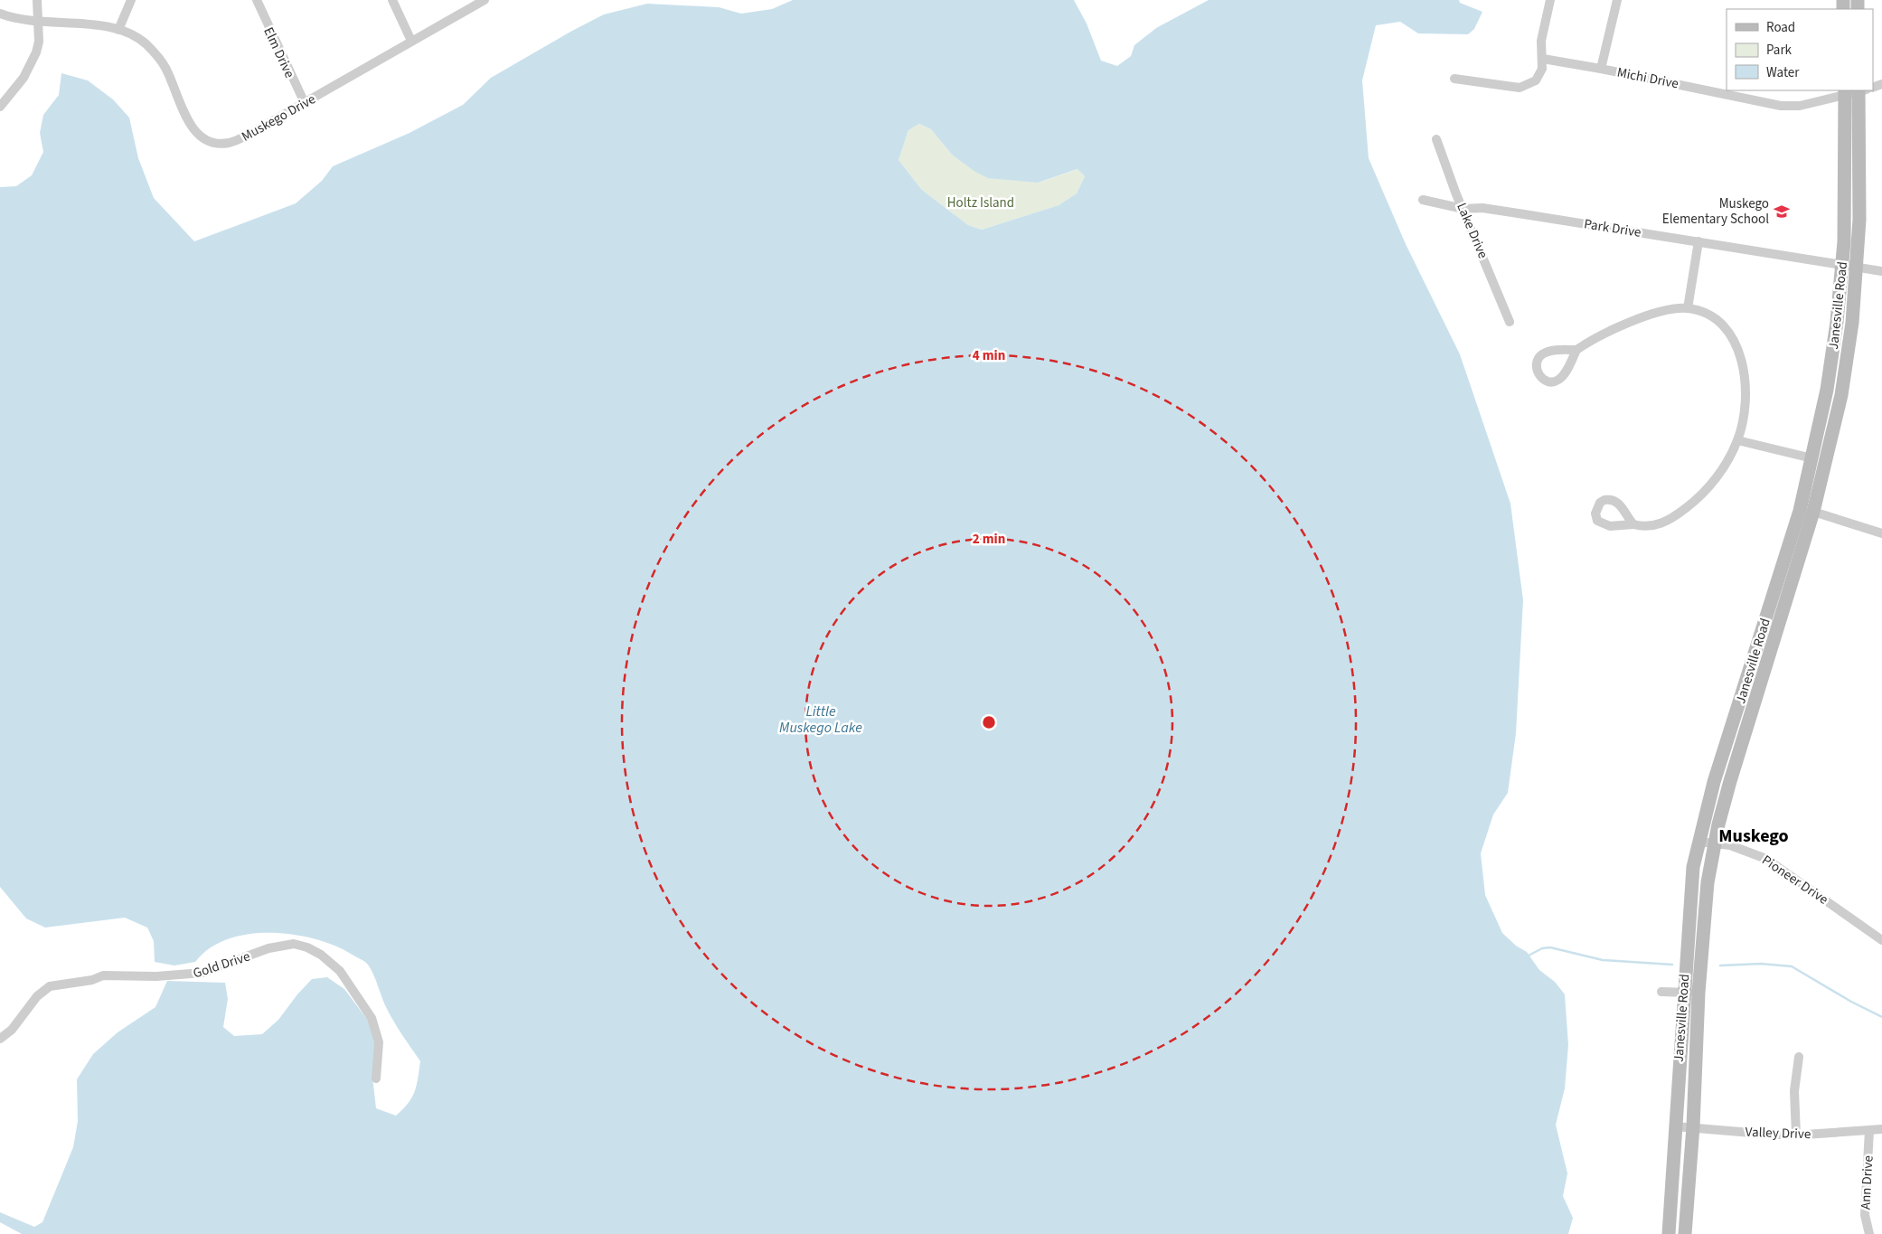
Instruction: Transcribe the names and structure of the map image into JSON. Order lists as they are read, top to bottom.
{
  "streets": {
    "main road": ["Janesville Road"],
    "street": [
      "Elm Drive",
      "Michi Drive",
      "Muskego Drive",
      "Park Drive",
      "Lake Drive",
      "Pioneer Drive",
      "Gold Drive",
      "Valley Drive",
      "Ann Drive"
    ]
  },
  "crossings": [
    ["Elm Drive", "Muskego Drive"],
    ["Michi Drive", "Janesville Road"],
    ["Park Drive", "Lake Drive"],
    ["Park Drive", "Janesville Road"],
    ["Janesville Road", "Pioneer Drive"],
    ["Janesville Road", "Valley Drive"],
    ["Valley Drive", "Ann Drive"]
  ],
  "districts": ["Muskego"],
  "water": ["Little Muskego Lake"],
  "parks": ["Holtz Island"],
  "places": {
    "school or university": ["Muskego Elementary School"]
  },
  "legend": ["Road", "Park", "Water"],
  "rings": ["4 min", "2 min"]
}
